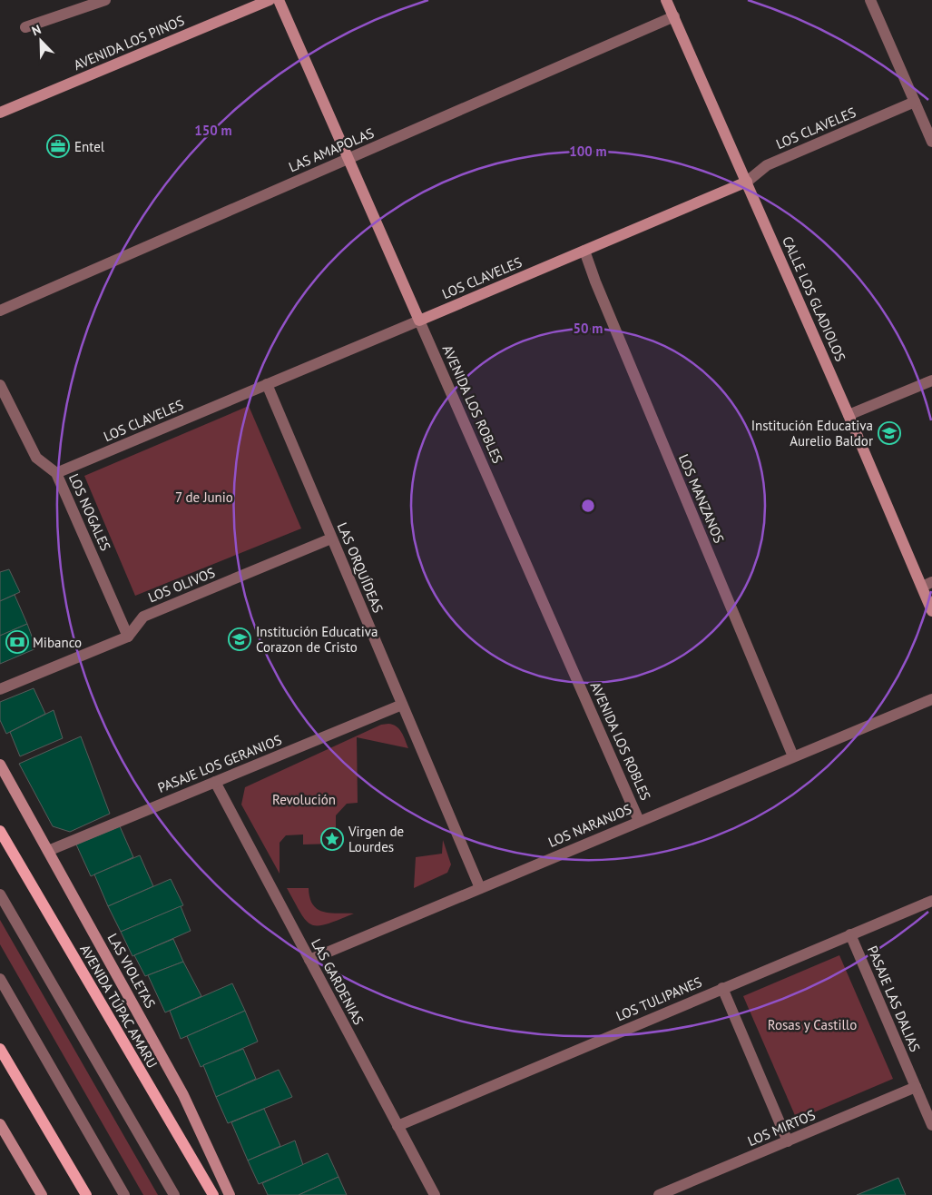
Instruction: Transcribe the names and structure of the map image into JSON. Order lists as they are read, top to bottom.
{
  "streets": {
    "main road": ["AVENIDA TÚPAC AMARU"],
    "street": [
      "AVENIDA LOS PINOS",
      "LOS CLAVELES",
      "LAS AMAPOLAS",
      "CALLE LOS GLADIOLOS",
      "AVENIDA LOS ROBLES",
      "LOS MANZANOS",
      "LOS NOGALES",
      "LAS ORQUÍDEAS",
      "LOS OLIVOS",
      "PASAJE LOS GERANIOS",
      "LOS NARANJOS",
      "LAS VIOLETAS",
      "LAS GARDENIAS",
      "LOS TULIPANES",
      "PASAJE LAS DALIAS",
      "LOS MIRTOS"
    ]
  },
  "crossings": [
    ["LOS CLAVELES", "CALLE LOS GLADIOLOS"],
    ["LOS CLAVELES", "AVENIDA LOS ROBLES"],
    ["LOS CLAVELES", "LOS MANZANOS"],
    ["LOS CLAVELES", "LOS NOGALES"],
    ["LOS CLAVELES", "LAS ORQUÍDEAS"],
    ["LAS AMAPOLAS", "CALLE LOS GLADIOLOS"],
    ["LAS AMAPOLAS", "AVENIDA LOS ROBLES"],
    ["AVENIDA LOS ROBLES", "LOS NARANJOS"],
    ["LOS MANZANOS", "LOS NARANJOS"],
    ["LOS NOGALES", "LOS OLIVOS"],
    ["LAS ORQUÍDEAS", "LOS OLIVOS"],
    ["LAS ORQUÍDEAS", "PASAJE LOS GERANIOS"],
    ["LAS ORQUÍDEAS", "LOS NARANJOS"],
    ["PASAJE LOS GERANIOS", "LAS VIOLETAS"],
    ["PASAJE LOS GERANIOS", "LAS GARDENIAS"],
    ["LOS NARANJOS", "LAS GARDENIAS"],
    ["LAS GARDENIAS", "LOS TULIPANES"],
    ["LOS TULIPANES", "PASAJE LAS DALIAS"],
    ["PASAJE LAS DALIAS", "LOS MIRTOS"]
  ],
  "parks": ["7 de Junio", "Revolución", "Rosas y Castillo"],
  "places": {
    "office": ["Entel"],
    "school or university": ["Institución Educativa Aurelio Baldor", "Institución Educativa Corazon de Cristo"],
    "bank": ["Mibanco"],
    "place": ["Virgen de Lourdes"]
  },
  "north": "top left",
  "rings": ["150 m", "100 m", "50 m"]
}
